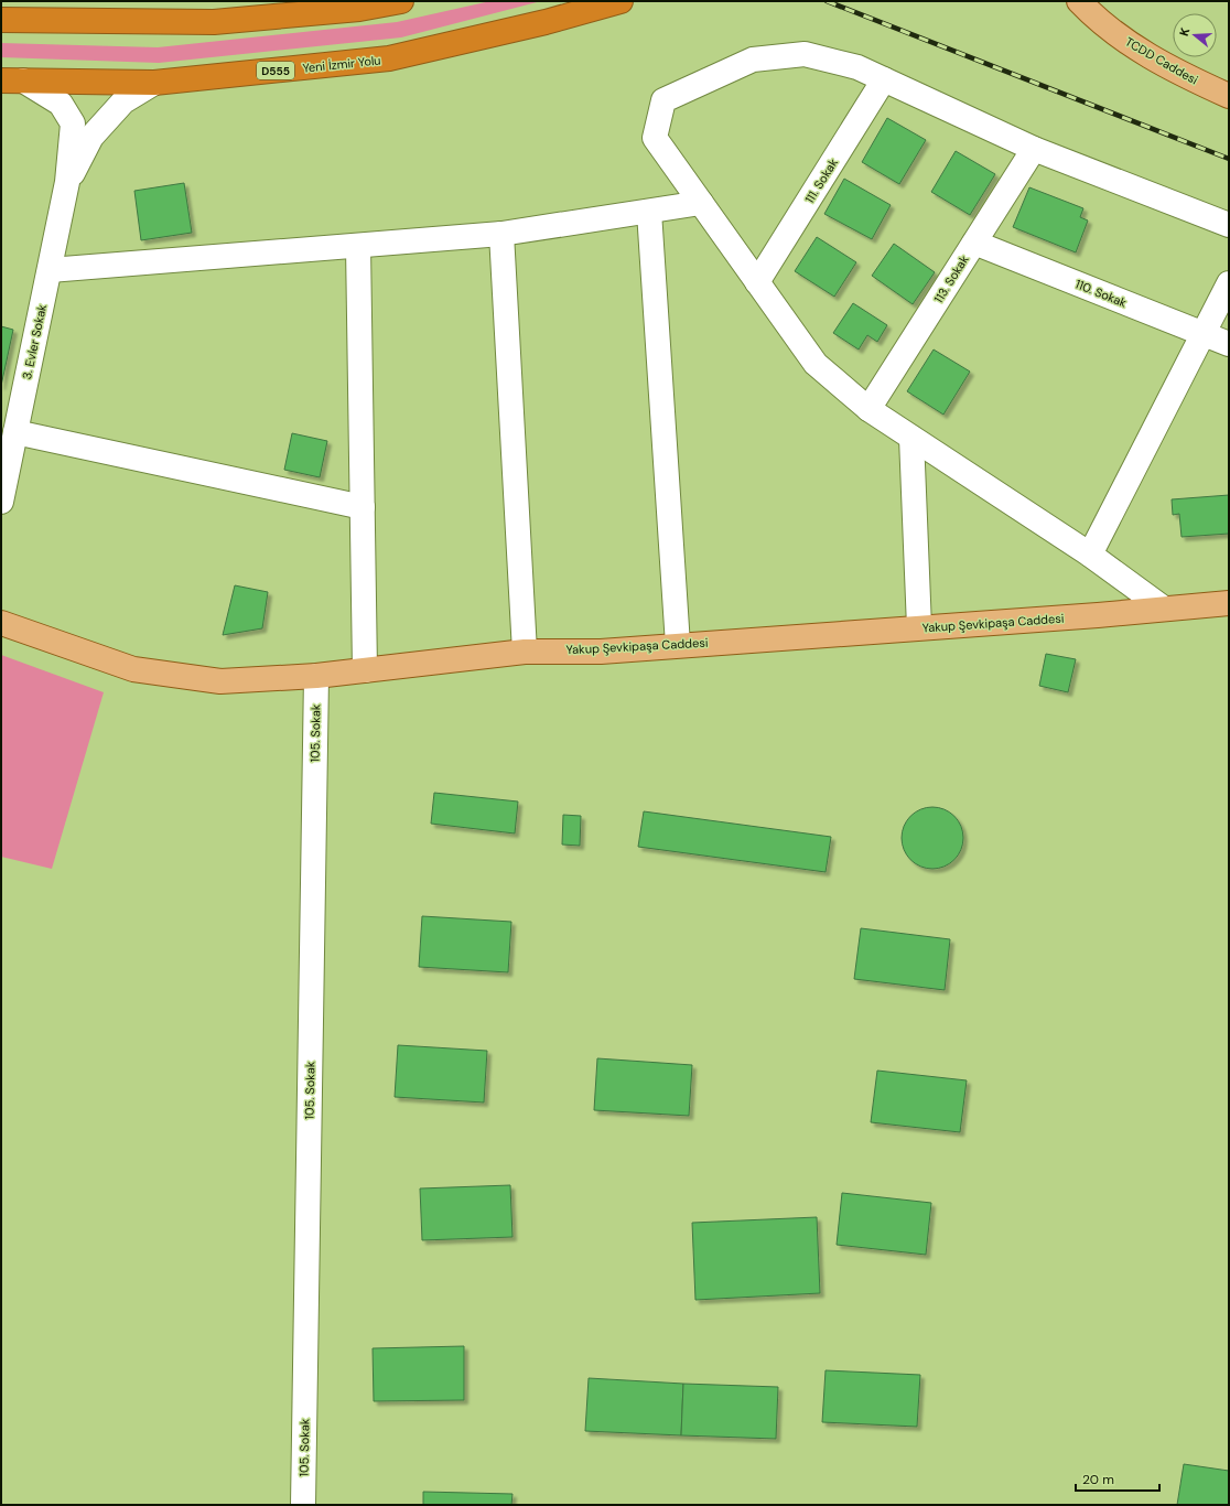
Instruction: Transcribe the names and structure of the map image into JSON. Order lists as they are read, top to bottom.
{
  "streets": {
    "highway": ["Yeni İzmir Yolu", "D555"],
    "main road": ["TCDD Caddesi", "Yakup Şevkipaşa Caddesi"],
    "street": [
      "111. Sokak",
      "113. Sokak",
      "110. Sokak",
      "3. Evler Sokak",
      "105. Sokak"
    ]
  },
  "crossings": [
    ["113. Sokak", "110. Sokak"],
    ["Yakup Şevkipaşa Caddesi", "105. Sokak"]
  ],
  "scale_bar": "20 m",
  "north": "left"
}
